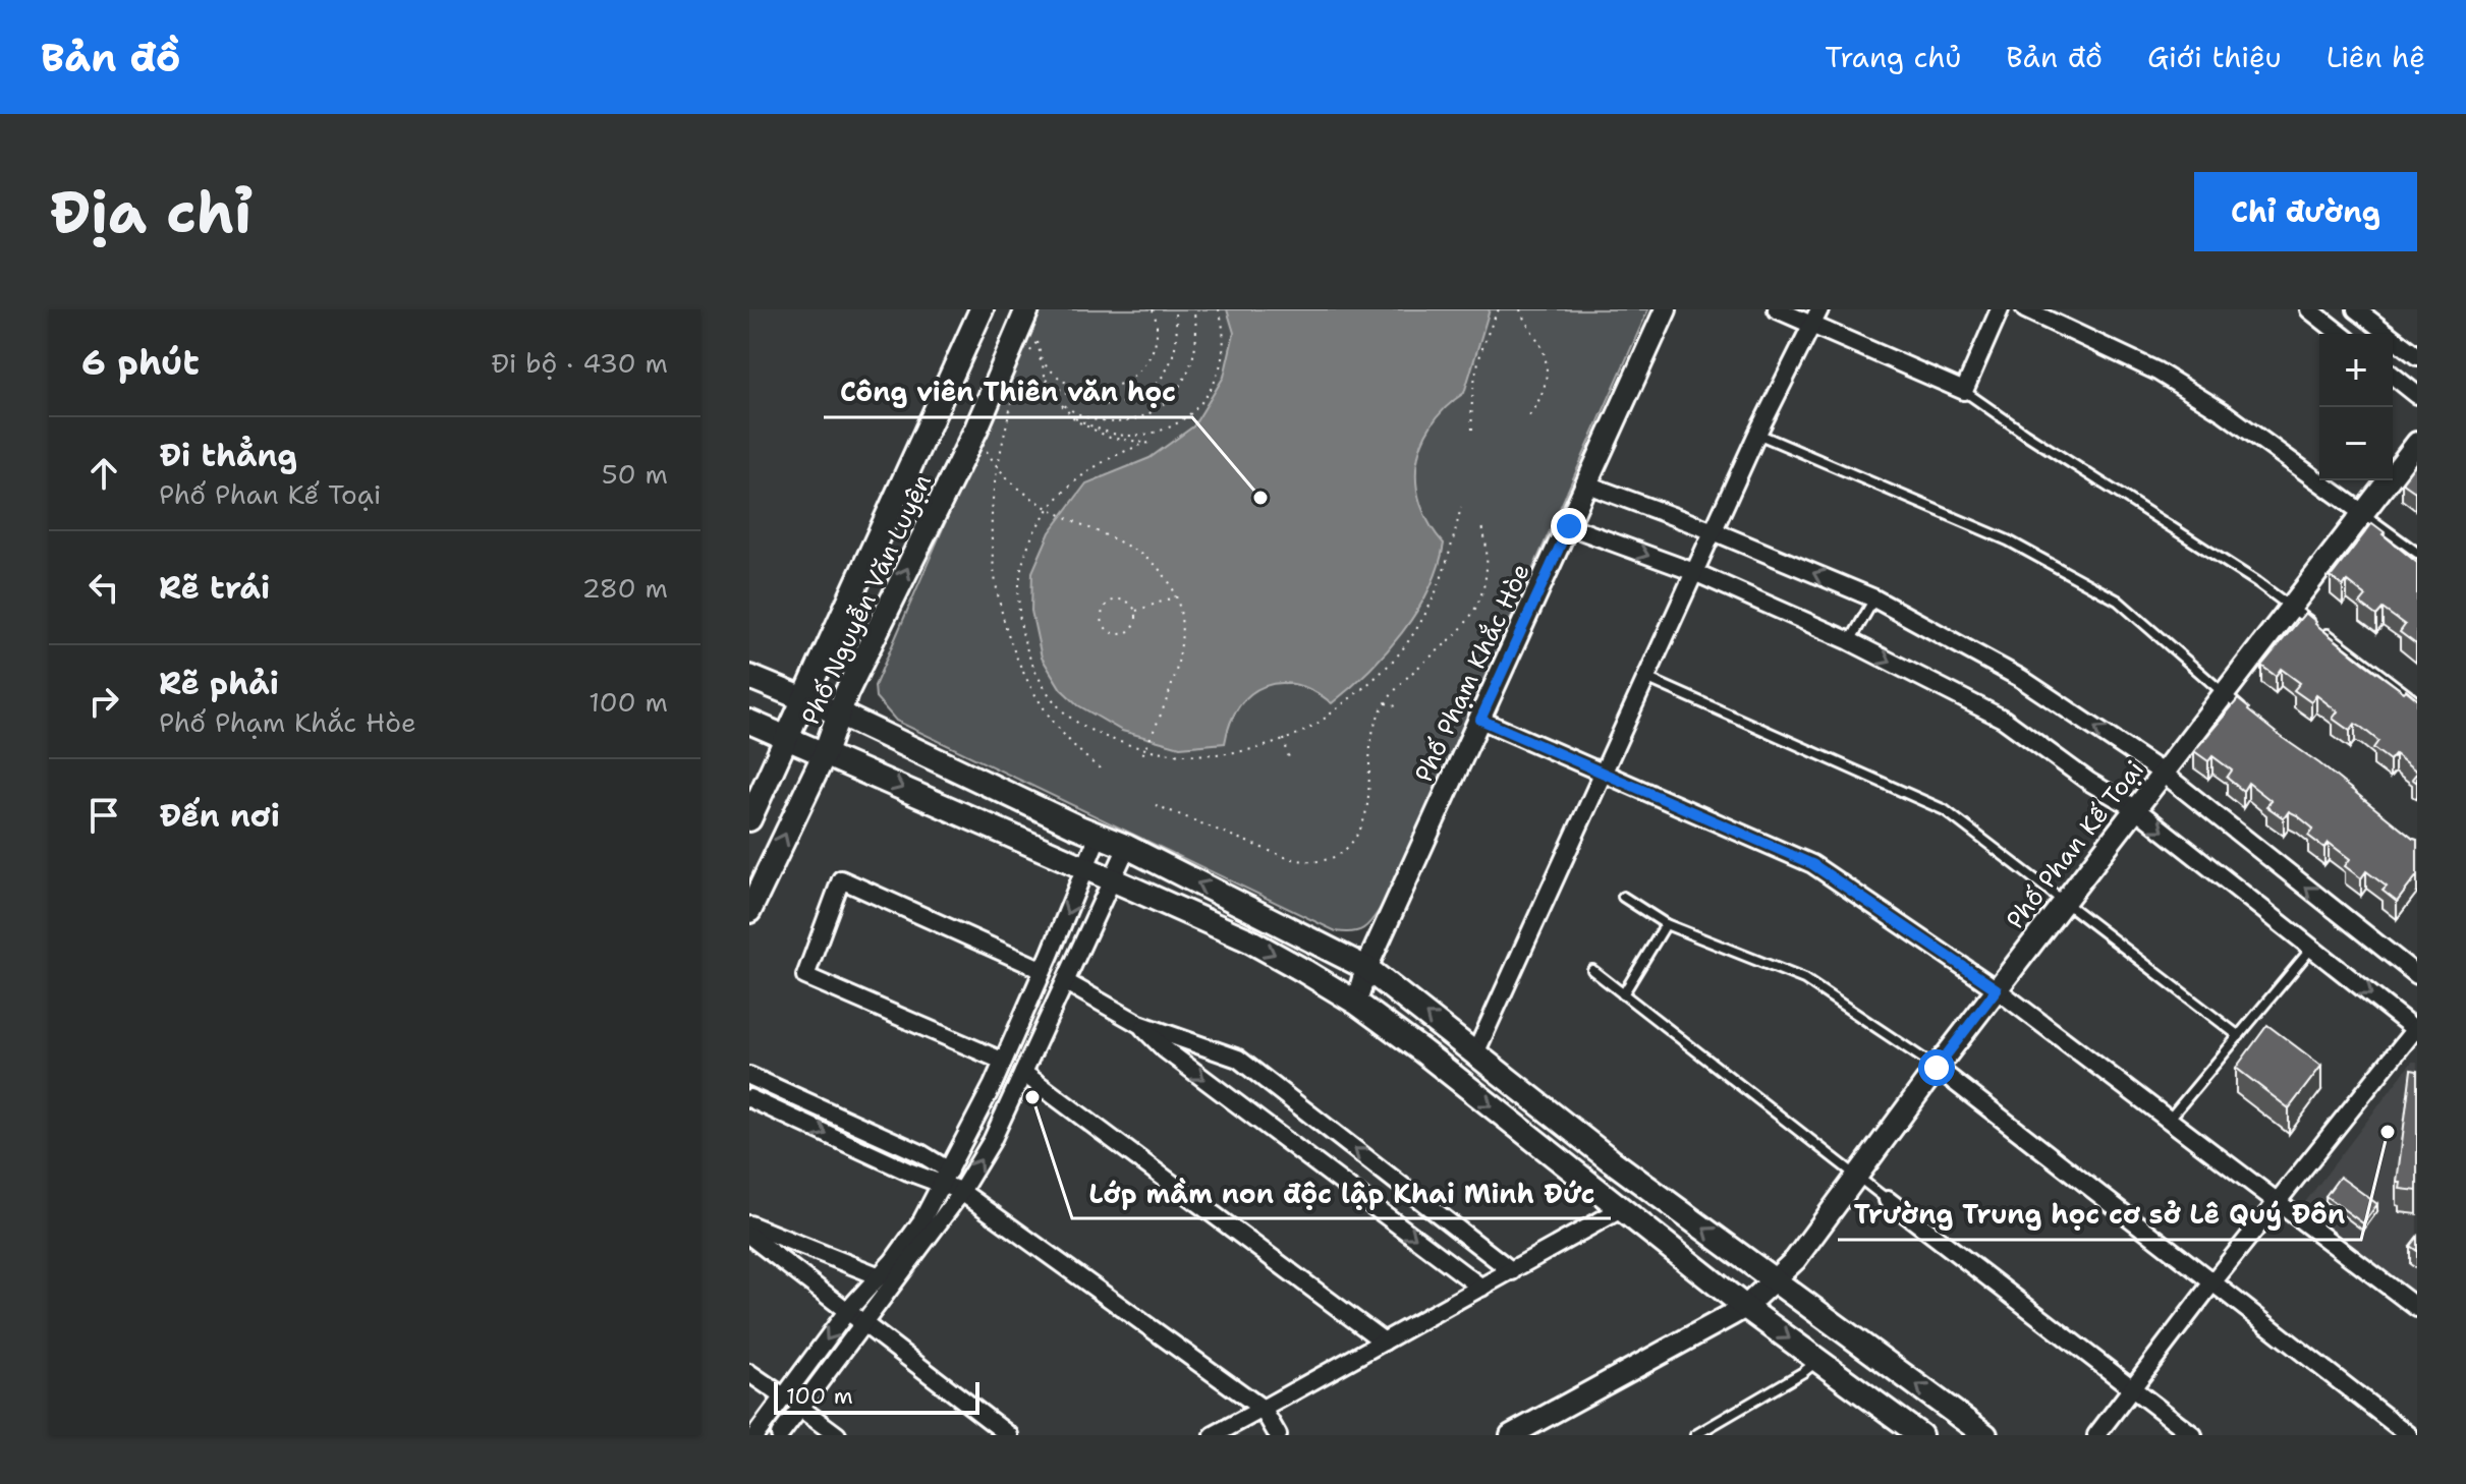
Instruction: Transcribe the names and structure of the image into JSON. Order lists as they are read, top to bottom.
{
  "streets": {
    "main road": ["Phố Nguyễn Văn Luyện"],
    "street": ["Phố Phạm Khắc Hòe", "Phố Phan Kế Toại"]
  },
  "places": ["Công viên Thiên văn học", "Lớp mầm non độc lập Khai Minh Đức", "Trường Trung học cơ sở Lê Quý Đôn"],
  "scale_bar": "100 m",
  "page": {
    "header": "Bản đồ",
    "nav": [
      "Trang chủ",
      "Bản đồ",
      "Giới thiệu",
      "Liên hệ"
    ],
    "buttons": "Chỉ đường",
    "title": "Địa chỉ",
    "heading": ["6 phút", "Đi bộ · 430 m"],
    "map_buttons": ["+", "−"],
    "list": [
      ["Đi thẳng", "Phố Phan Kế Toại", "50 m"],
      ["Rẽ trái", "280 m"],
      ["Rẽ phải", "Phố Phạm Khắc Hòe", "100 m"],
      "Đến nơi"
    ],
    "scale": "100 m"
  }
}
